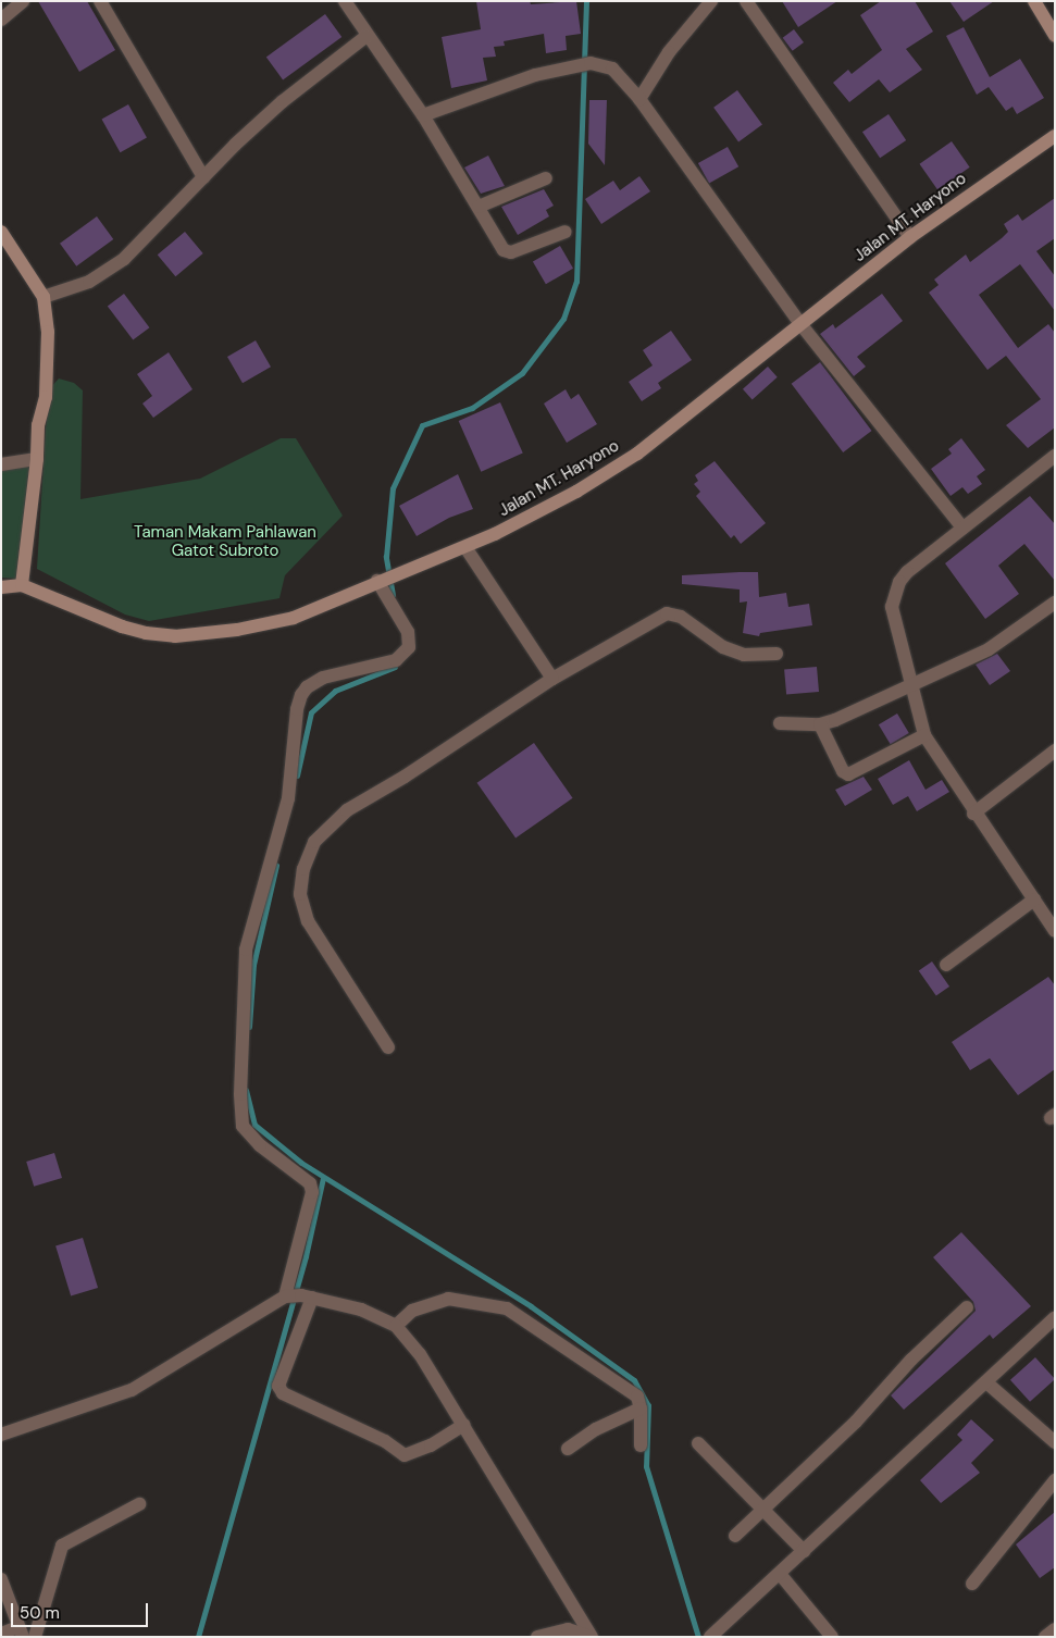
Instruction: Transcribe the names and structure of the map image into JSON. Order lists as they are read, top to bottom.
{
  "streets": {
    "street": ["Jalan MT. Haryono"]
  },
  "parks": ["Taman Makam Pahlawan Gatot Subroto"],
  "scale_bar": "50 m"
}
